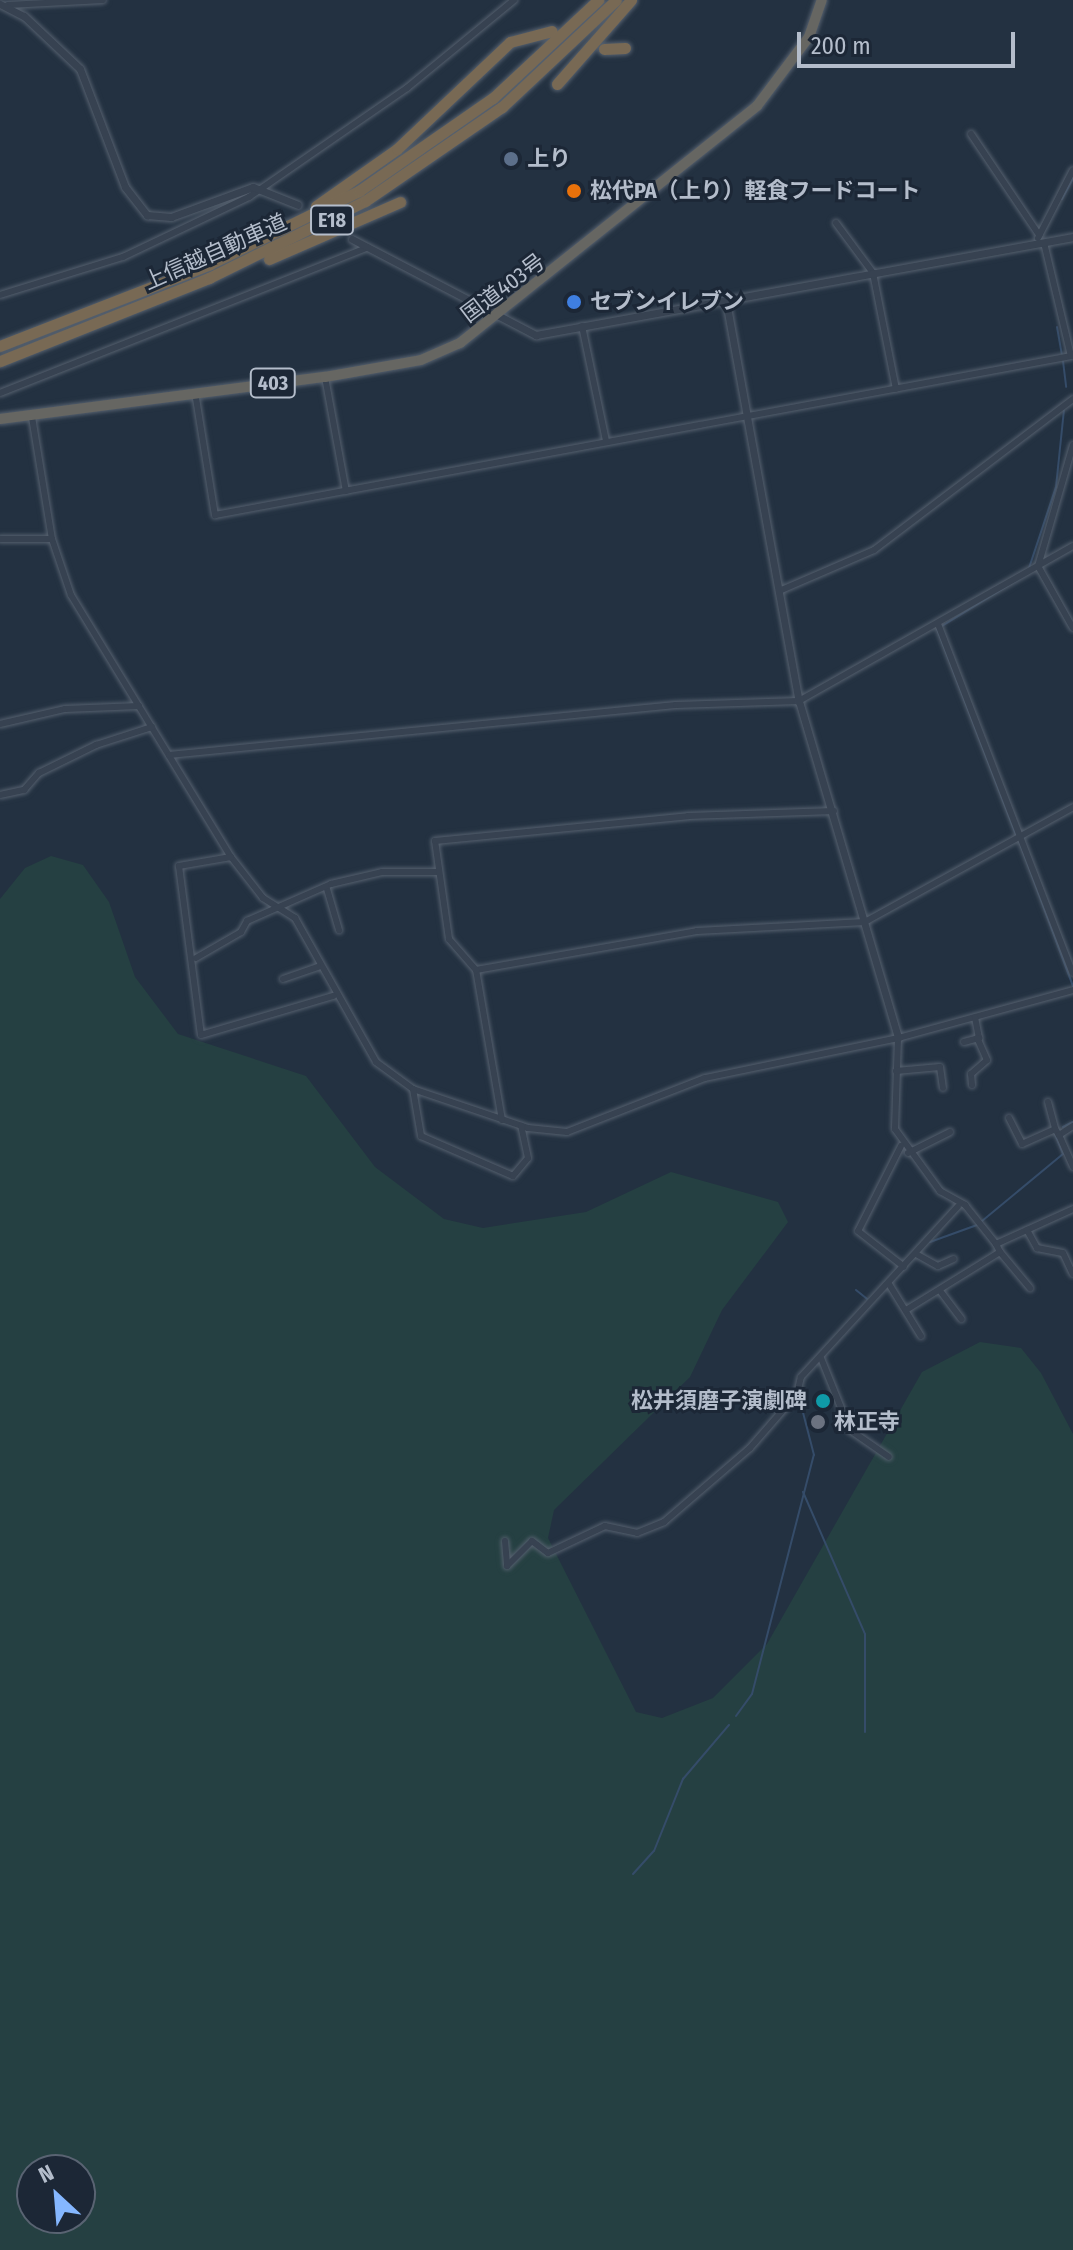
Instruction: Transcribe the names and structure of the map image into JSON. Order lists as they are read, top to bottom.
{
  "streets": {
    "highway": [
      "E18",
      "上信越自動車道",
      "国道403号",
      "403"
    ]
  },
  "places": [
    "上り",
    "松代PA（上り）軽食フードコート",
    "セブンイレブン",
    "松井須磨子演劇碑",
    "林正寺"
  ],
  "scale_bar": "200 m",
  "north": "top left"
}
